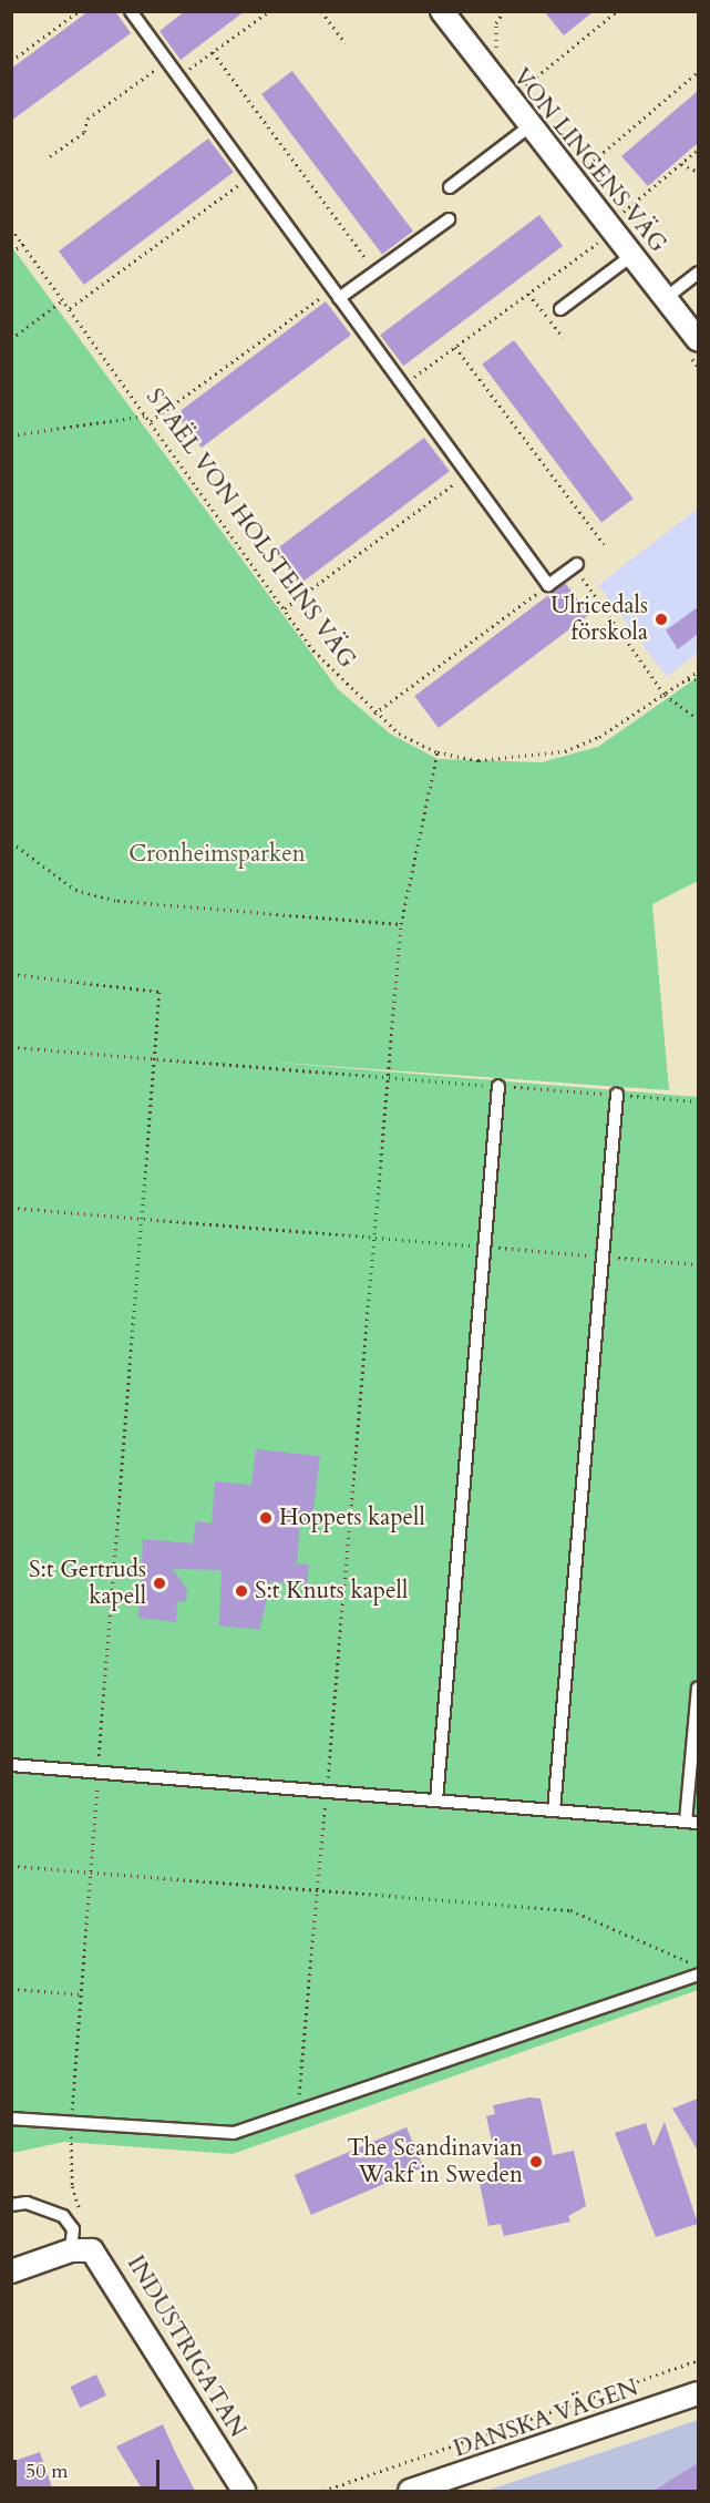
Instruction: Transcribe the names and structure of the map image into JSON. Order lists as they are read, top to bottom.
{
  "streets": {
    "street": ["VON LINGENS VÄG", "INDUSTRIGATAN", "DANSKA VÄGEN"],
    "path": ["STAËL VON HOLSTEINS VÄG"]
  },
  "parks": ["Cronheimsparken"],
  "places": [
    "Ulricedals förskola",
    "Hoppets kapell",
    "S:t Gertruds kapell",
    "S:t Knuts kapell",
    "The Scandinavian Wakf in Sweden"
  ],
  "scale_bar": "50 m"
}
